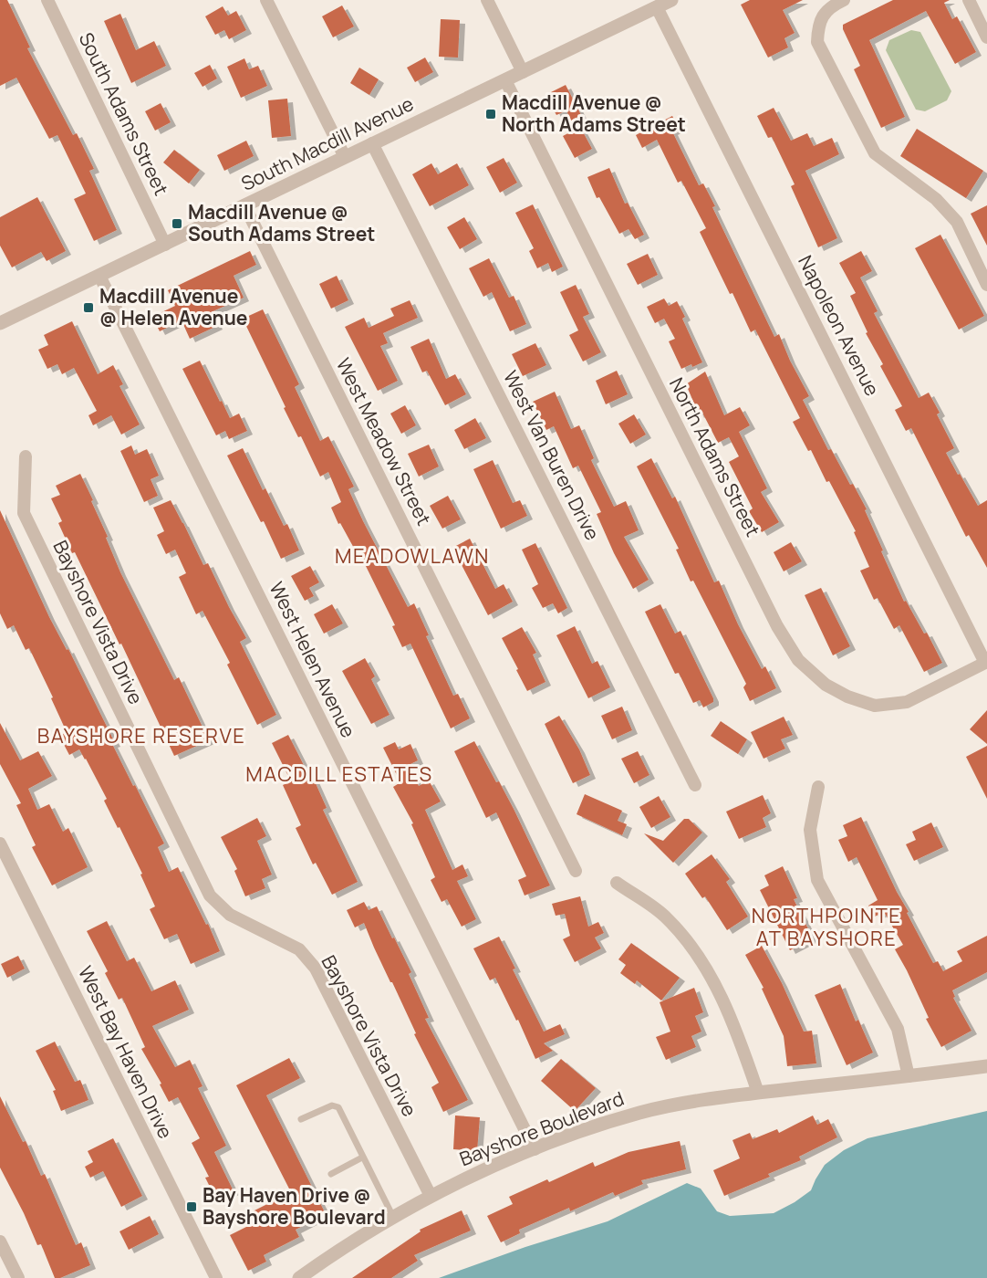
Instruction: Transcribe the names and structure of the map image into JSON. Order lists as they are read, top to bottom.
{
  "streets": {
    "street": [
      "South Adams Street",
      "South Macdill Avenue",
      "Napoleon Avenue",
      "West Meadow Street",
      "West Van Buren Drive",
      "North Adams Street",
      "Bayshore Vista Drive",
      "West Helen Avenue",
      "West Bay Haven Drive",
      "Bayshore Boulevard"
    ]
  },
  "crossings": [
    ["South Adams Street", "South Macdill Avenue"],
    ["South Macdill Avenue", "Napoleon Avenue"],
    ["South Macdill Avenue", "West Meadow Street"],
    ["South Macdill Avenue", "West Van Buren Drive"],
    ["South Macdill Avenue", "North Adams Street"],
    ["South Macdill Avenue", "West Helen Avenue"],
    ["Napoleon Avenue", "North Adams Street"],
    ["Bayshore Vista Drive", "Bayshore Boulevard"],
    ["West Helen Avenue", "Bayshore Boulevard"]
  ],
  "districts": [
    "MEADOWLAWN",
    "BAYSHORE RESERVE",
    "MACDILL ESTATES",
    "NORTHPOINTE AT BAYSHORE"
  ],
  "places": {
    "transit": [
      "Macdill Avenue @ North Adams Street",
      "Macdill Avenue @ South Adams Street",
      "Macdill Avenue @ Helen Avenue",
      "Bay Haven Drive @ Bayshore Boulevard"
    ]
  }
}
